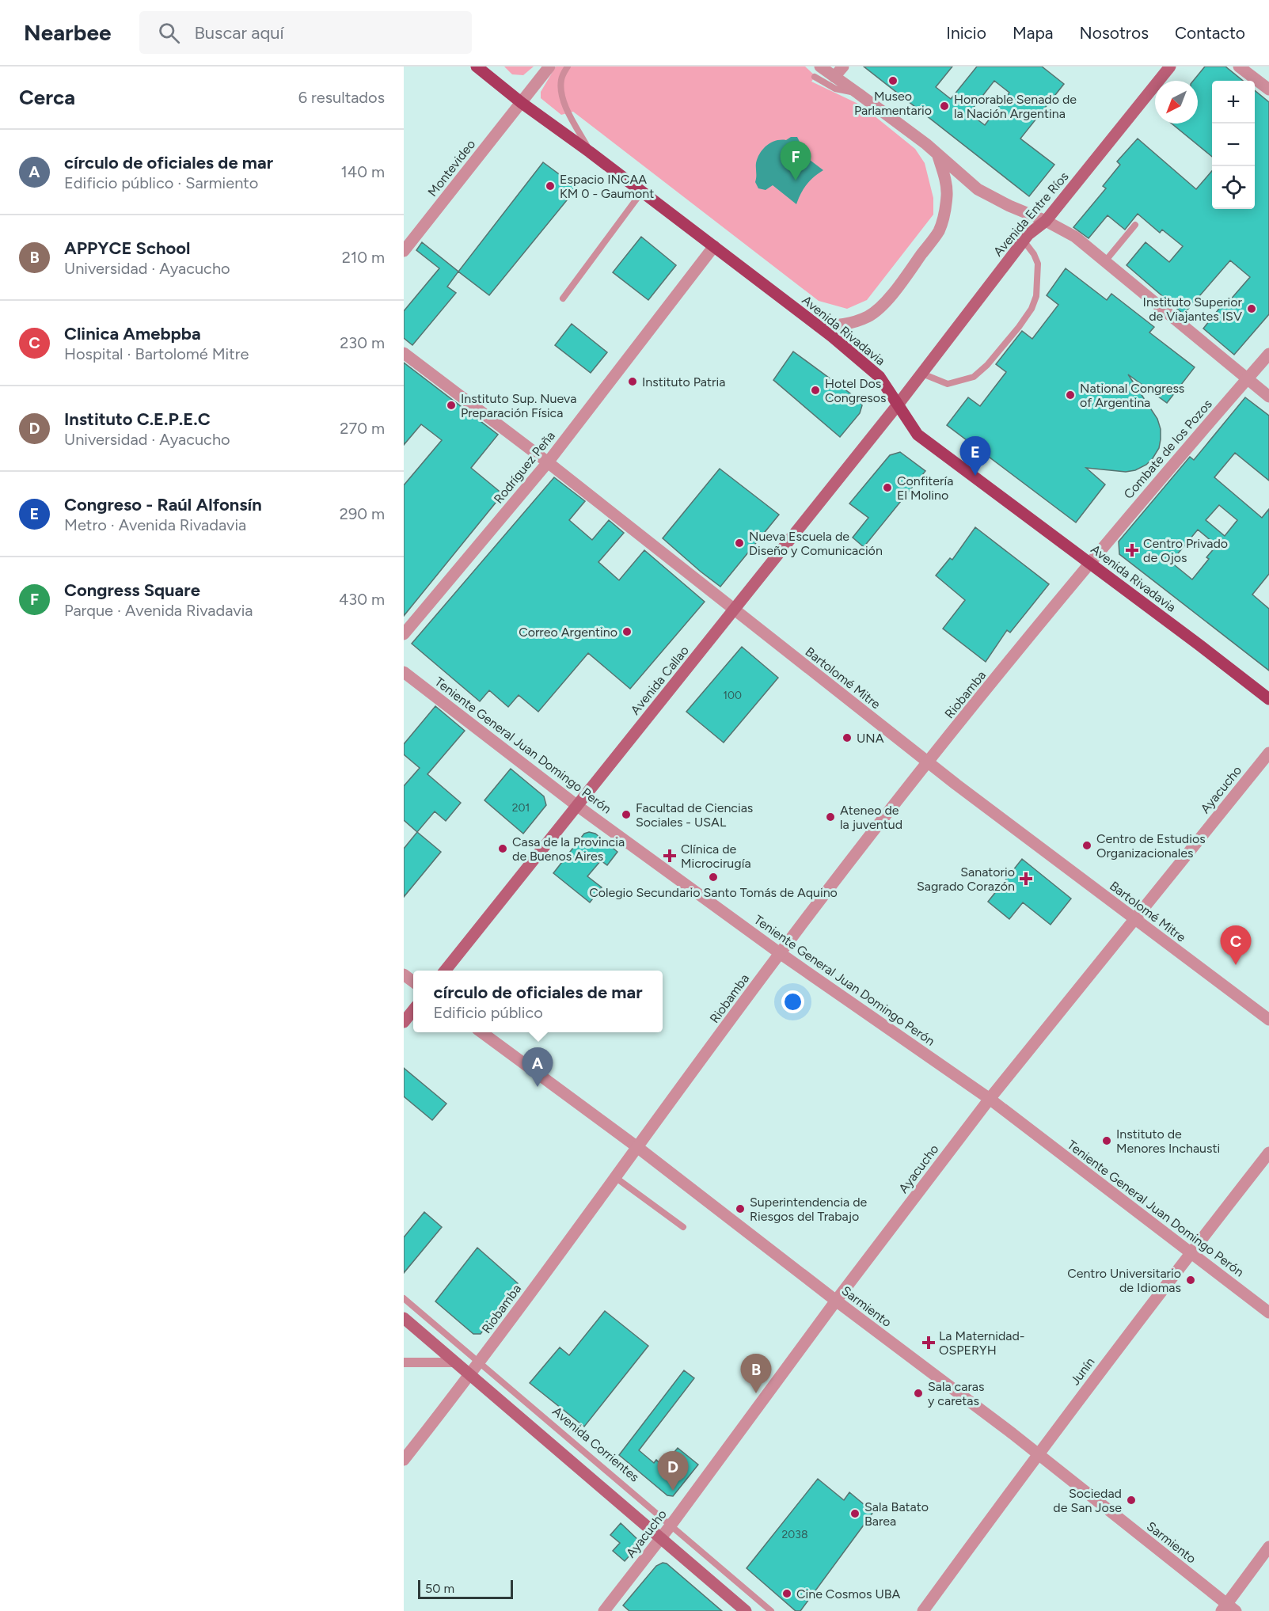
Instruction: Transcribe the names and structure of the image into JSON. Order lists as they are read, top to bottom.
{
  "streets": {
    "main road": ["Avenida Entre Ríos", "Avenida Rivadavia", "Avenida Callao"],
    "street": [
      "Montevideo",
      "Combate de los Pozos",
      "Rodríguez Peña",
      "Bartolomé Mitre",
      "Riobamba",
      "Teniente General Juan Domingo Perón",
      "Ayacucho",
      "Sarmiento",
      "Junín"
    ],
    "lane": ["Avenida Corrientes"]
  },
  "crossings": [
    ["Montevideo", "Avenida Rivadavia"],
    ["Avenida Entre Ríos", "Avenida Rivadavia"],
    ["Avenida Entre Ríos", "Avenida Callao"],
    ["Avenida Rivadavia", "Combate de los Pozos"],
    ["Avenida Rivadavia", "Rodríguez Peña"],
    ["Avenida Rivadavia", "Avenida Callao"],
    ["Avenida Rivadavia", "Riobamba"],
    ["Combate de los Pozos", "Riobamba"],
    ["Rodríguez Peña", "Bartolomé Mitre"],
    ["Bartolomé Mitre", "Avenida Callao"],
    ["Bartolomé Mitre", "Riobamba"],
    ["Bartolomé Mitre", "Ayacucho"],
    ["Avenida Callao", "Teniente General Juan Domingo Perón"],
    ["Riobamba", "Teniente General Juan Domingo Perón"],
    ["Riobamba", "Sarmiento"],
    ["Riobamba", "Avenida Corrientes"],
    ["Teniente General Juan Domingo Perón", "Ayacucho"],
    ["Teniente General Juan Domingo Perón", "Junín"],
    ["Ayacucho", "Sarmiento"],
    ["Ayacucho", "Avenida Corrientes"],
    ["Sarmiento", "Junín"]
  ],
  "places": {
    "other": [
      "Museo Parlamentario",
      "Honorable Senado de la Nación Argentina",
      "Espacio INCAA KM 0 - Gaumont",
      "Instituto Superior de Viajantes ISV",
      "Instituto Patria",
      "Hotel Dos Congresos",
      "National Congress of Argentina",
      "Instituto Sup. Nueva Preparación Física",
      "Confitería El Molino",
      "Nueva Escuela de Diseño y Comunicación",
      "Correo Argentino",
      "UNA",
      "Facultad de Ciencias Sociales - USAL",
      "Ateneo de la juventud",
      "Centro de Estudios Organizacionales",
      "Casa de la Provincia de Buenos Aires",
      "Colegio Secundario Santo Tomás de Aquino",
      "Instituto de Menores Inchausti",
      "Superintendencia de Riesgos del Trabajo",
      "Centro Universitario de Idiomas",
      "Sala caras y caretas",
      "Sociedad de San Jose",
      "Sala Batato Barea",
      "Cine Cosmos UBA"
    ],
    "health": [
      "Centro Privado de Ojos",
      "Clínica de Microcirugía",
      "Sanatorio Sagrado Corazón",
      "La Maternidad- OSPERYH"
    ]
  },
  "house_numbers": ["100", "201", "2038"],
  "scale_bar": "50 m",
  "north": "bottom left",
  "page": {
    "header": "Nearbee",
    "search": "Buscar aquí",
    "nav": [
      "Inicio",
      "Mapa",
      "Nosotros",
      "Contacto"
    ],
    "heading": ["Cerca", "6 resultados"],
    "map_buttons": ["+", "−"],
    "list": [
      {
        "mark": "A",
        "name": "círculo de oficiales de mar",
        "note": "Edificio público · Sarmiento",
        "value": "140 m"
      },
      {
        "mark": "B",
        "name": "APPYCE School",
        "note": "Universidad · Ayacucho",
        "value": "210 m"
      },
      {
        "mark": "C",
        "name": "Clinica Amebpba",
        "note": "Hospital · Bartolomé Mitre",
        "value": "230 m"
      },
      {
        "mark": "D",
        "name": "Instituto C.E.P.E.C",
        "note": "Universidad · Ayacucho",
        "value": "270 m"
      },
      {
        "mark": "E",
        "name": "Congreso - Raúl Alfonsín",
        "note": "Metro · Avenida Rivadavia",
        "value": "290 m"
      },
      {
        "mark": "F",
        "name": "Congress Square",
        "note": "Parque · Avenida Rivadavia",
        "value": "430 m"
      }
    ],
    "pins": [
      "F",
      "E",
      "C",
      "A",
      "B",
      "D"
    ],
    "popup": ["círculo de oficiales de mar", "Edificio público"],
    "scale": "50 m"
  }
}
